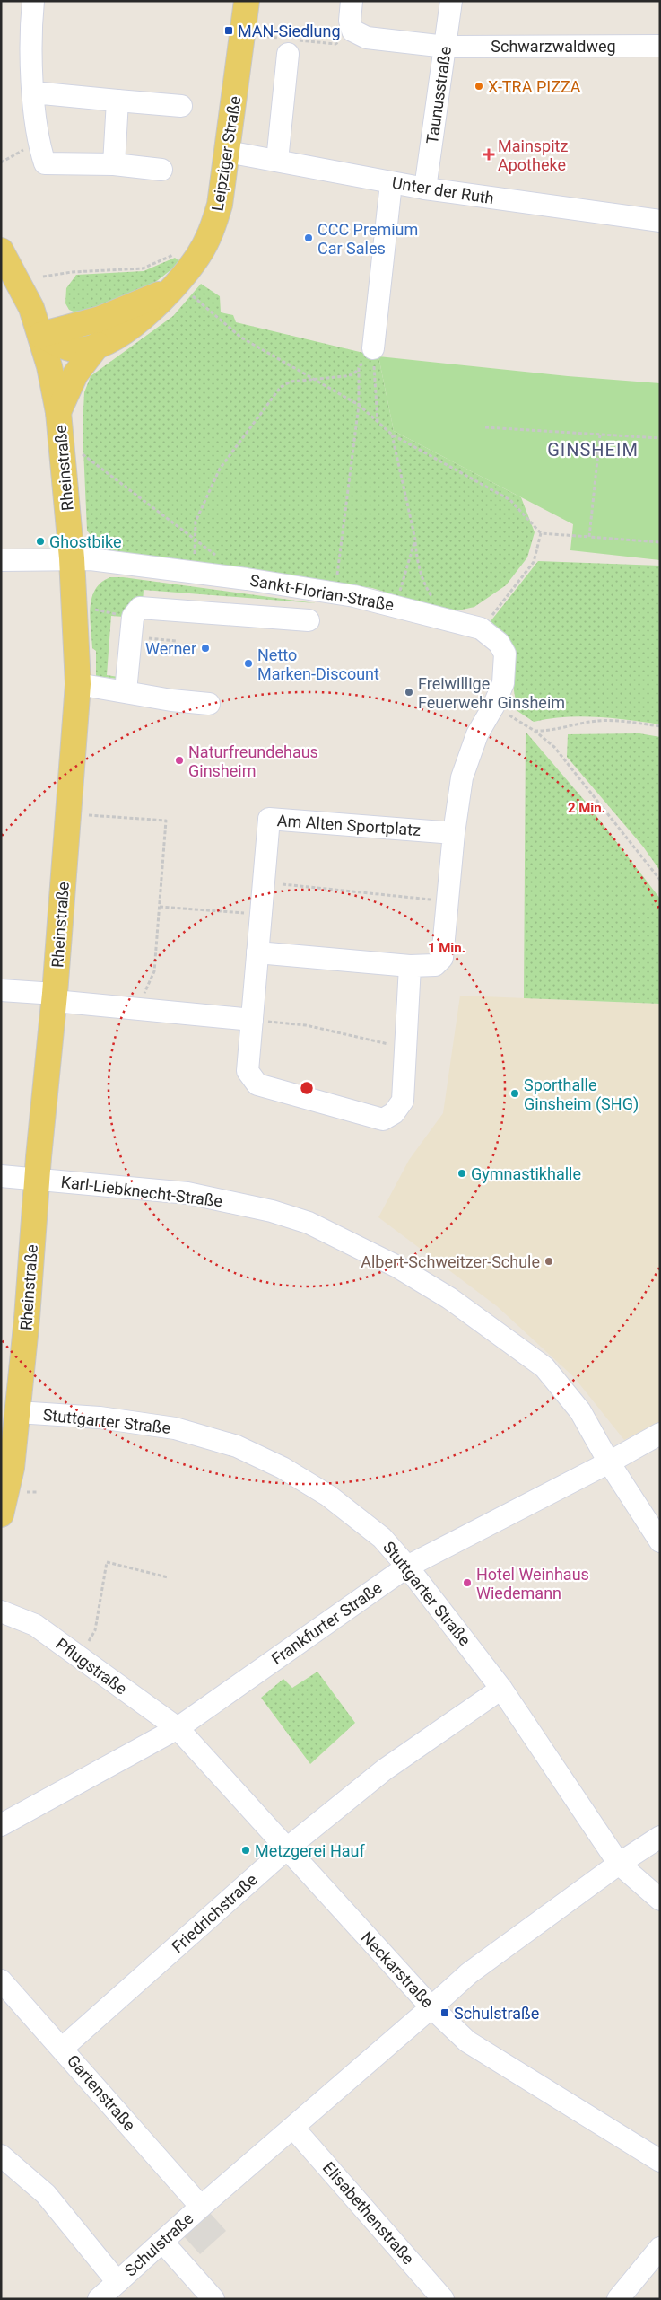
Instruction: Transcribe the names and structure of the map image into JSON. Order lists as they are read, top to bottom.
{
  "streets": {
    "main road": ["Leipziger Straße", "Rheinstraße"],
    "street": [
      "Schwarzwaldweg",
      "Taunusstraße",
      "Unter der Ruth",
      "Sankt-Florian-Straße",
      "Am Alten Sportplatz",
      "Karl-Liebknecht-Straße",
      "Stuttgarter Straße",
      "Frankfurter Straße",
      "Pflugstraße",
      "Friedrichstraße",
      "Neckarstraße",
      "Gartenstraße",
      "Elisabethenstraße",
      "Schulstraße"
    ]
  },
  "crossings": [
    ["Schwarzwaldweg", "Taunusstraße"],
    ["Taunusstraße", "Unter der Ruth"],
    ["Leipziger Straße", "Unter der Ruth"],
    ["Leipziger Straße", "Rheinstraße"],
    ["Rheinstraße", "Sankt-Florian-Straße"],
    ["Rheinstraße", "Karl-Liebknecht-Straße"],
    ["Rheinstraße", "Stuttgarter Straße"],
    ["Karl-Liebknecht-Straße", "Frankfurter Straße"],
    ["Stuttgarter Straße", "Frankfurter Straße"],
    ["Stuttgarter Straße", "Friedrichstraße"],
    ["Stuttgarter Straße", "Schulstraße"],
    ["Frankfurter Straße", "Pflugstraße"],
    ["Frankfurter Straße", "Neckarstraße"],
    ["Pflugstraße", "Neckarstraße"],
    ["Friedrichstraße", "Neckarstraße"],
    ["Friedrichstraße", "Gartenstraße"],
    ["Neckarstraße", "Schulstraße"],
    ["Gartenstraße", "Schulstraße"],
    ["Elisabethenstraße", "Schulstraße"]
  ],
  "districts": ["GINSHEIM"],
  "places": {
    "transit": ["MAN-Siedlung", "Schulstraße"],
    "other": [
      "X-TRA PIZZA",
      "CCC Premium Car Sales",
      "Ghostbike",
      "Werner",
      "Netto Marken-Discount",
      "Freiwillige Feuerwehr Ginsheim",
      "Naturfreundehaus Ginsheim",
      "Sporthalle Ginsheim (SHG)",
      "Gymnastikhalle",
      "Albert-Schweitzer-Schule",
      "Hotel Weinhaus Wiedemann",
      "Metzgerei Hauf"
    ],
    "health": ["Mainspitz Apotheke"]
  },
  "rings": ["2 Min.", "1 Min."]
}
